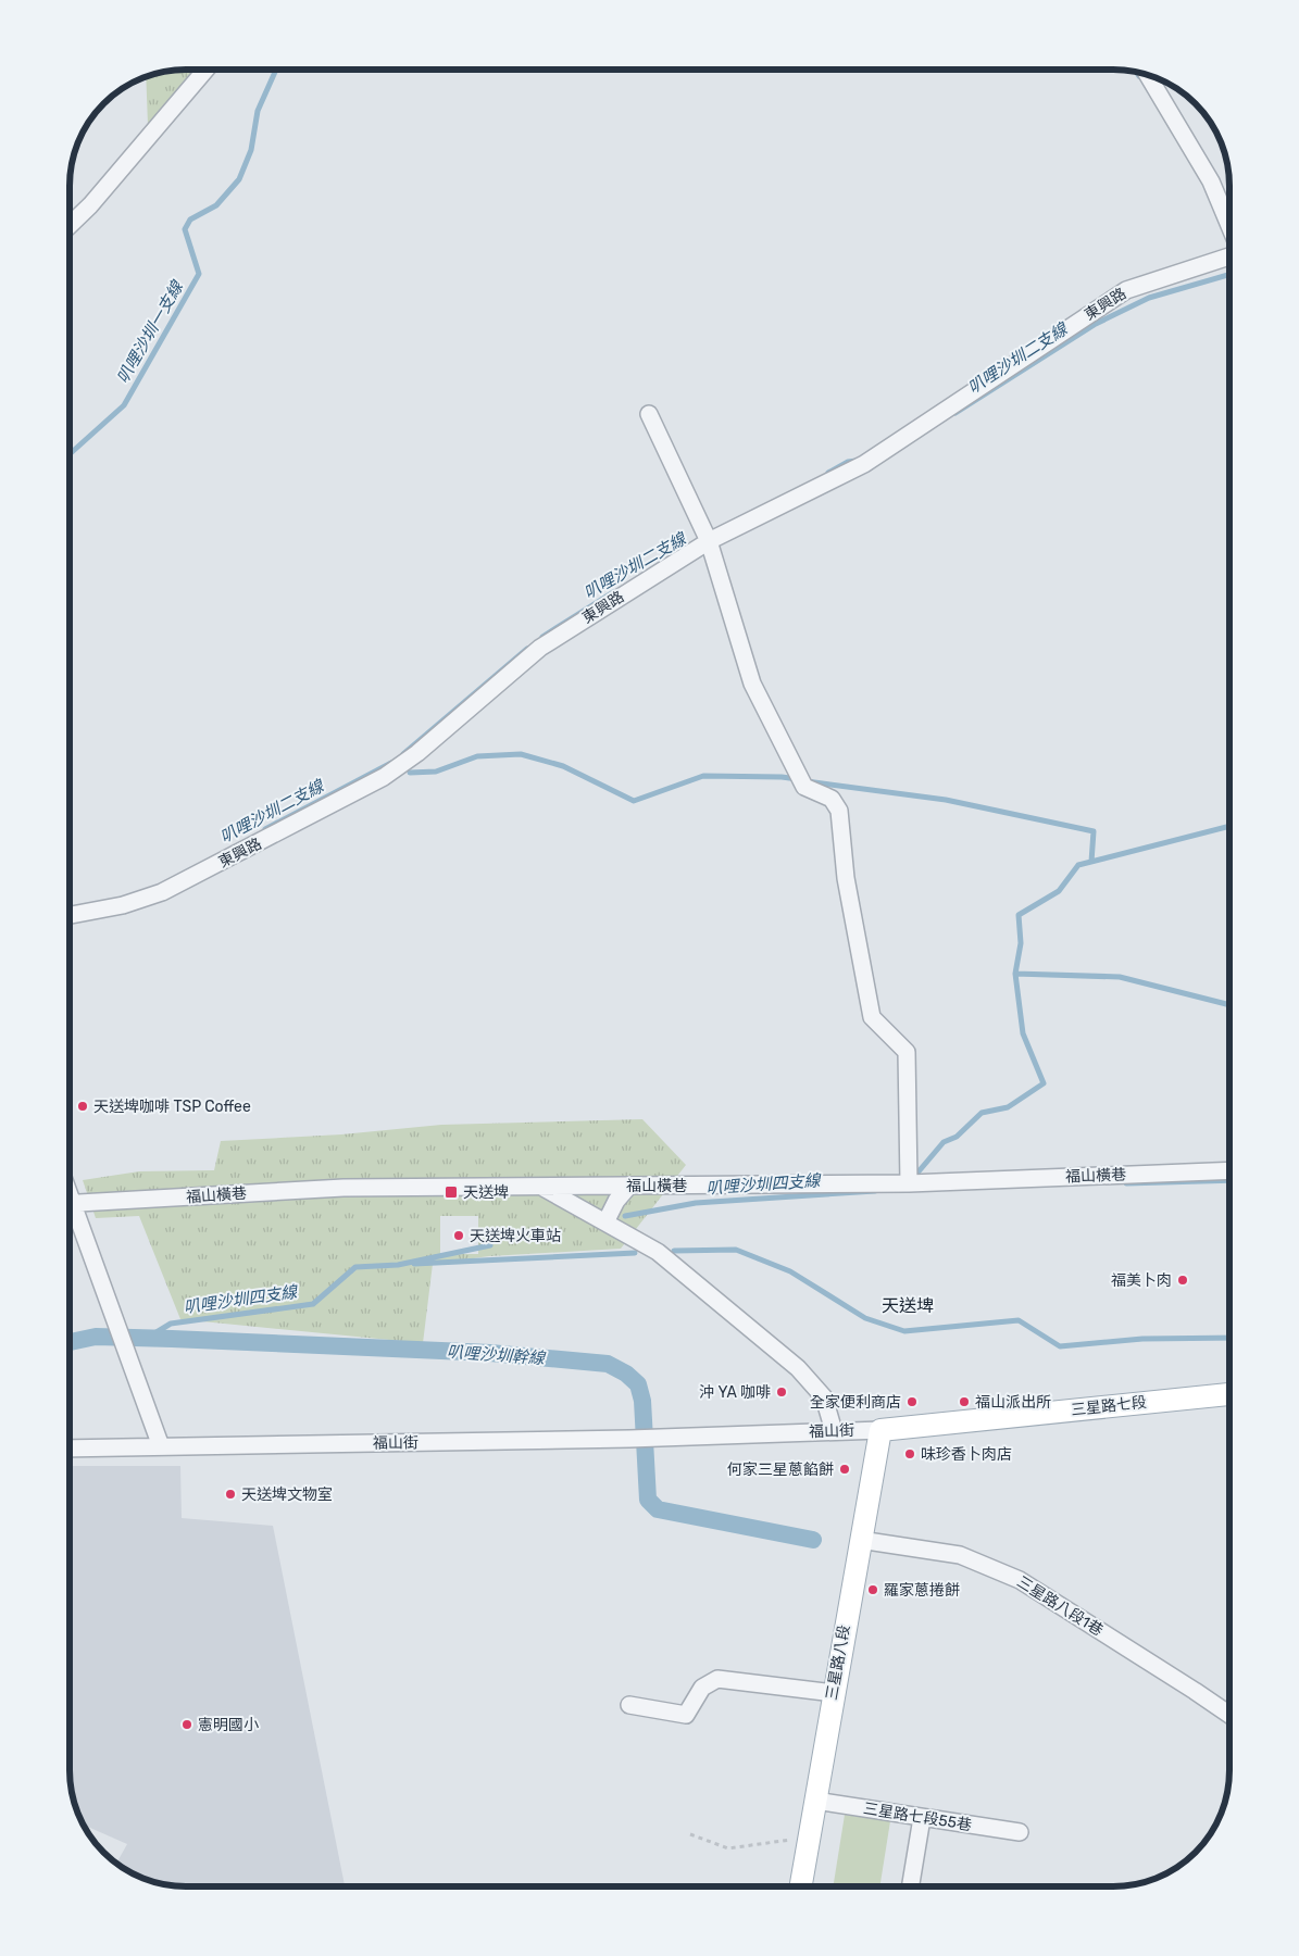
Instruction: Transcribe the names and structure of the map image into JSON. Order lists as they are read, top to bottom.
{
  "streets": {
    "main road": ["三星路七段", "三星路八段"],
    "street": [
      "東興路",
      "福山橫巷",
      "福山街",
      "三星路八段1巷",
      "三星路七段55巷"
    ]
  },
  "crossings": [
    ["三星路七段", "福山街"],
    ["三星路七段", "三星路八段"],
    ["福山街", "三星路八段"],
    ["三星路八段1巷", "三星路八段"],
    ["三星路八段", "三星路七段55巷"]
  ],
  "districts": ["天送埤"],
  "water": [
    "叭哩沙圳一支線",
    "叭哩沙圳二支線",
    "叭哩沙圳四支線",
    "叭哩沙圳幹線"
  ],
  "places": {
    "other": [
      "天送埤咖啡 TSP Coffee",
      "天送埤火車站",
      "福美卜肉",
      "沖 YA 咖啡",
      "全家便利商店",
      "福山派出所",
      "味珍香卜肉店",
      "何家三星蔥餡餅",
      "天送埤文物室",
      "羅家蔥捲餅",
      "憲明國小"
    ],
    "transit": ["天送埤"]
  }
}
